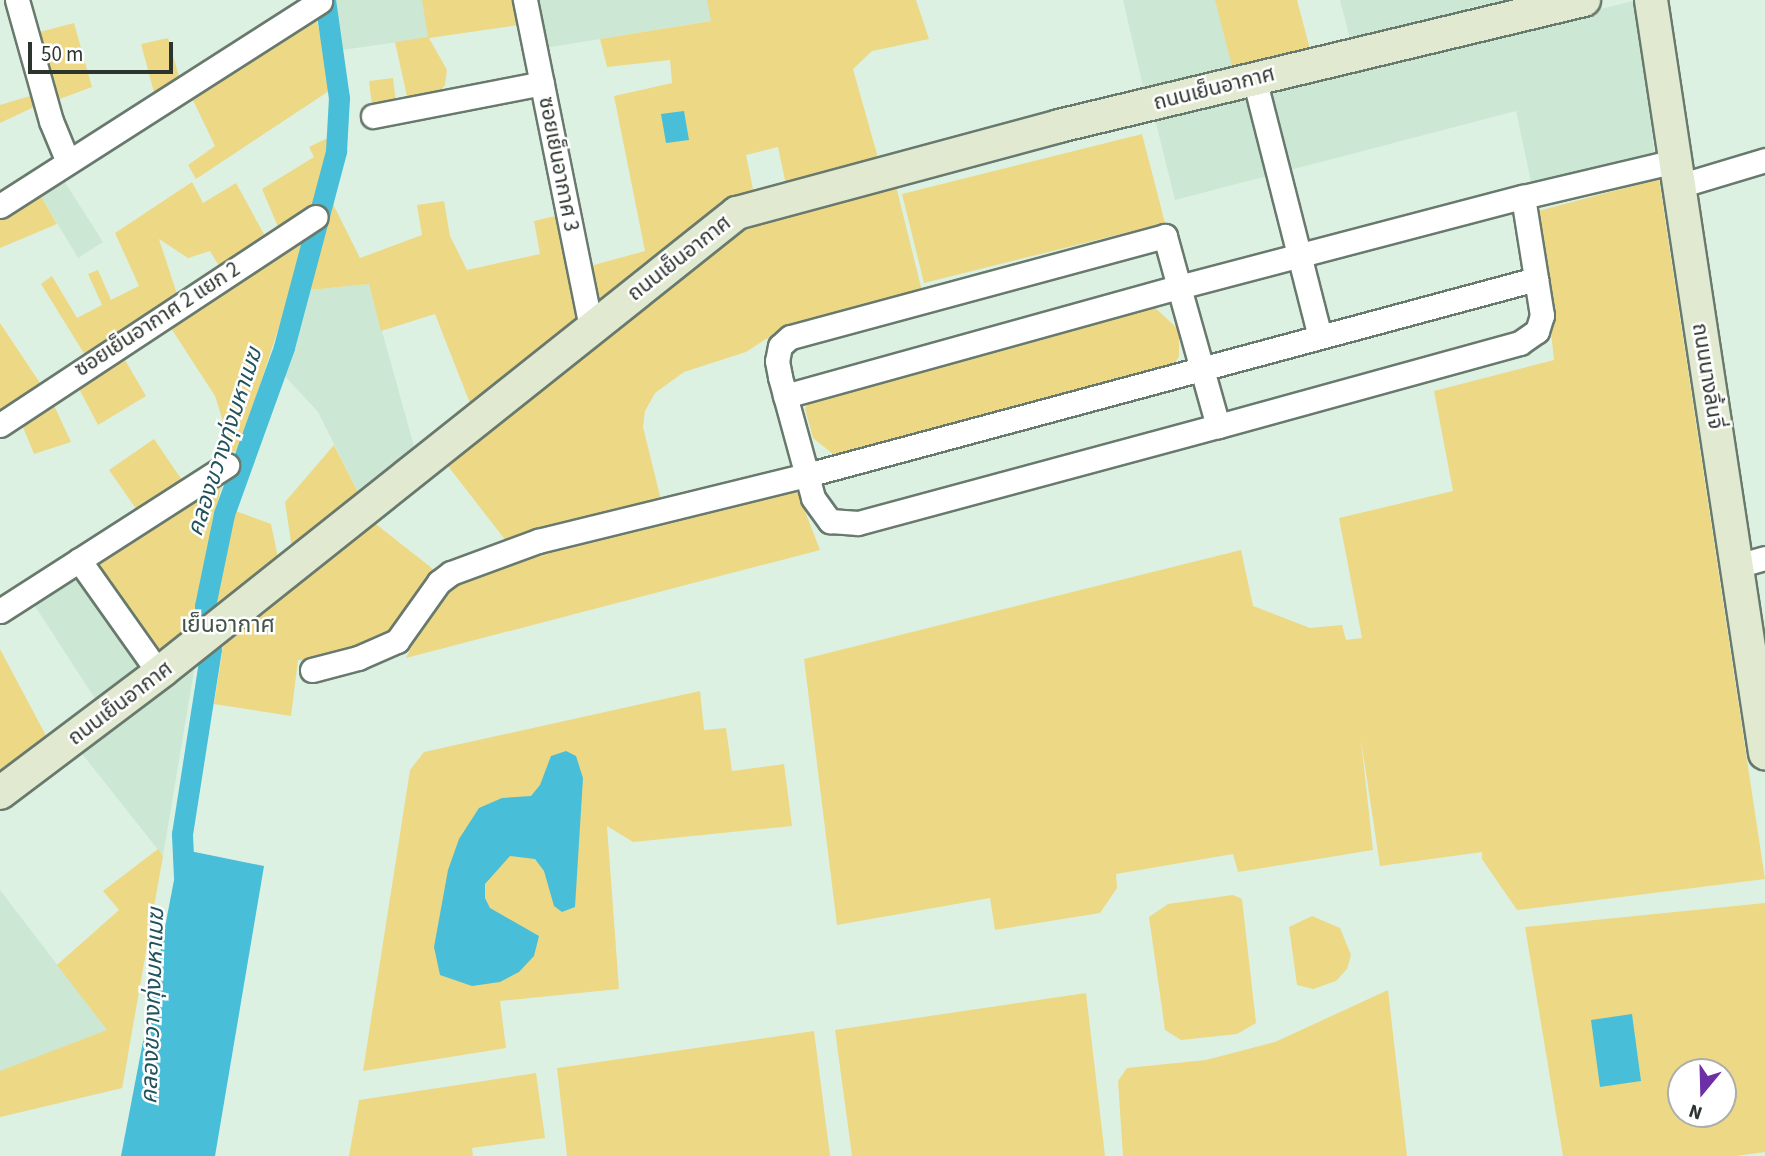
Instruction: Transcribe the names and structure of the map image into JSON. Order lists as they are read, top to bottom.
{
  "streets": {
    "street": [
      "ถนนเย็นอากาศ",
      "ซอยเย็นอากาศ 3",
      "ซอยเย็นอากาศ 2 แยก 2",
      "ถนนนางลิ้นจี่"
    ]
  },
  "crossings": [
    ["ถนนเย็นอากาศ", "ซอยเย็นอากาศ 3"]
  ],
  "districts": ["เย็นอากาศ"],
  "water": ["คลองขวางทุ่งมหาเมฆ"],
  "scale_bar": "50 m",
  "north": "bottom"
}
